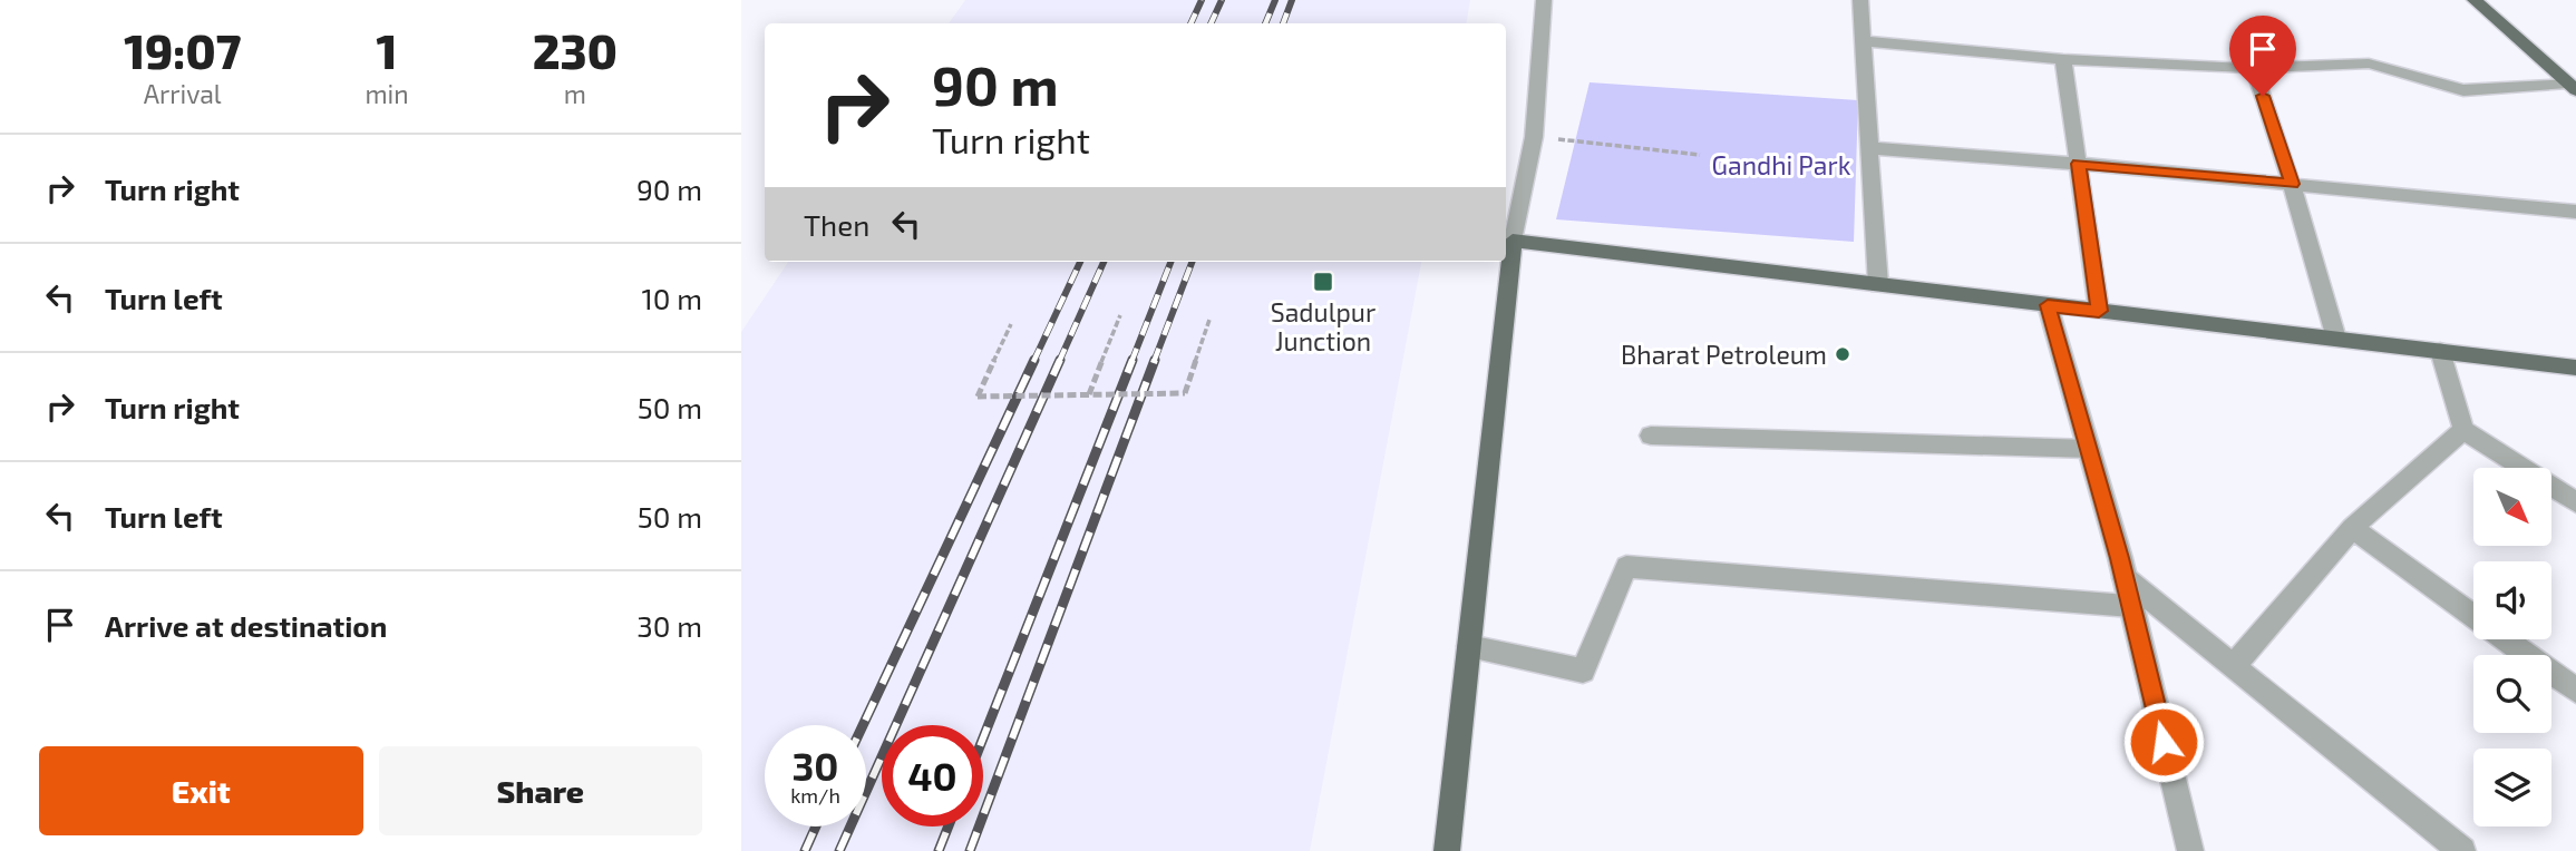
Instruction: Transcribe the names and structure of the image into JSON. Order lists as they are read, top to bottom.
{
  "parks": ["Gandhi Park"],
  "places": {
    "transit": ["Sadulpur Junction"],
    "other": ["Bharat Petroleum"]
  },
  "north": "bottom right",
  "page": {
    "eta": [
      "19:07",
      "Arrival",
      "1",
      "min",
      "230",
      "m"
    ],
    "turn": ["90 m", "Turn right"],
    "list": [
      {
        "name": "Turn right",
        "value": "90 m"
      },
      {
        "name": "Turn left",
        "value": "10 m"
      },
      {
        "name": "Turn right",
        "value": "50 m"
      },
      {
        "name": "Turn left",
        "value": "50 m"
      },
      {
        "name": "Arrive at destination",
        "value": "30 m"
      }
    ],
    "then": "Then",
    "speed": "30 km/h",
    "limit": "40",
    "buttons": ["Exit", "Share"]
  }
}
